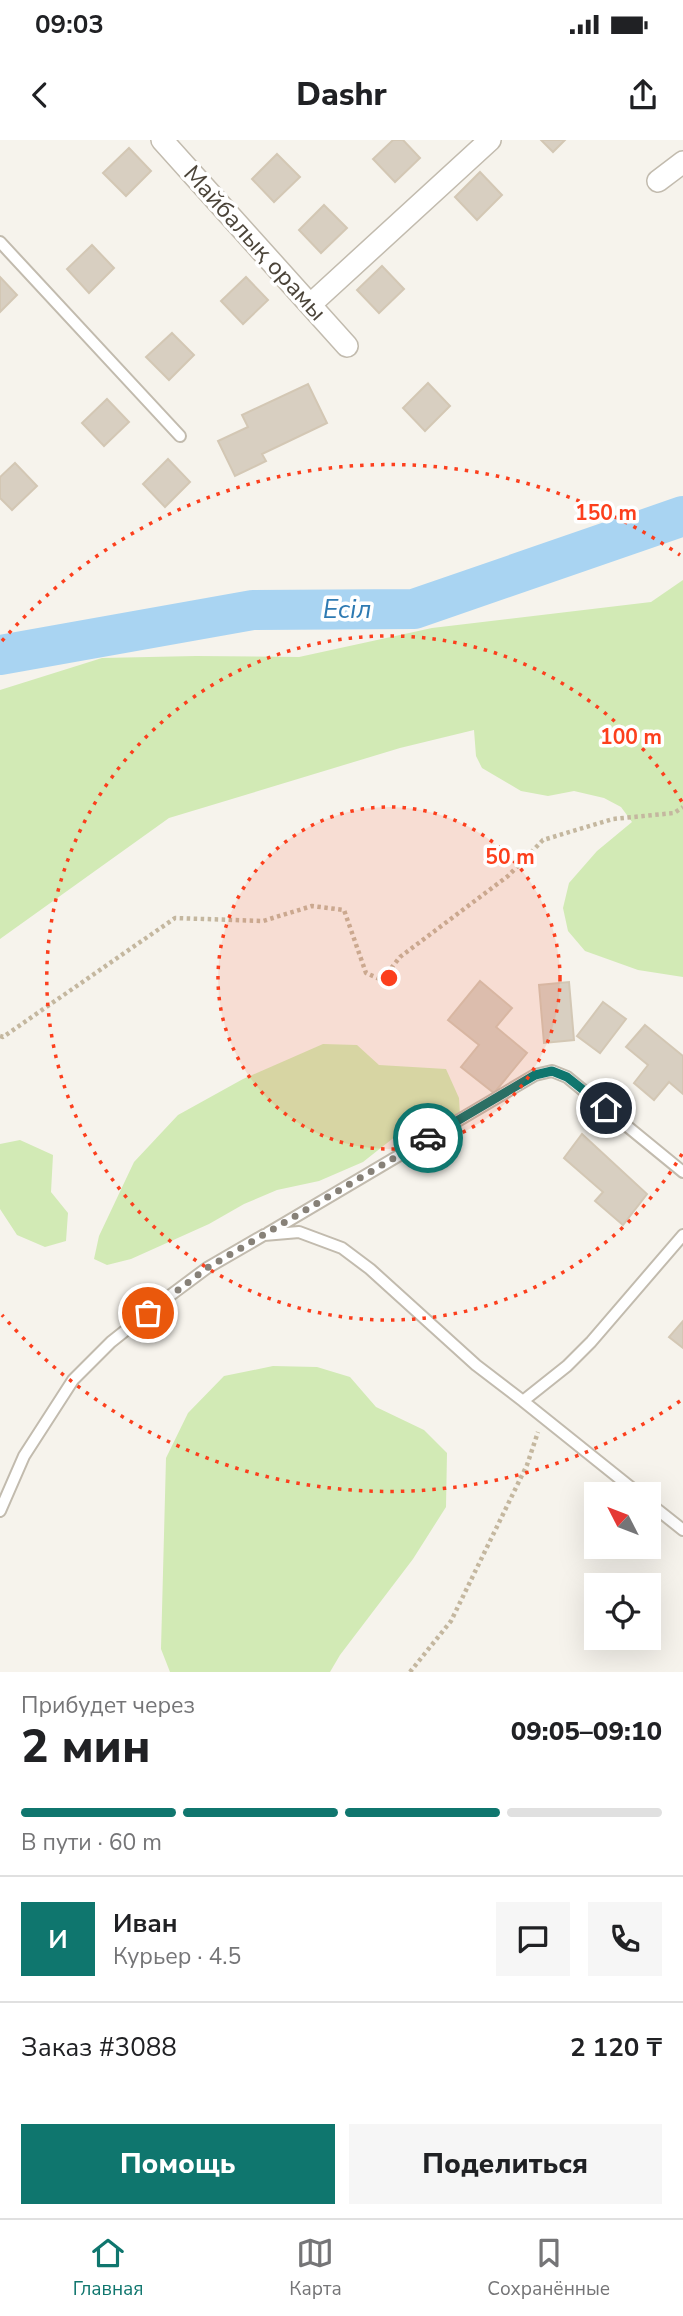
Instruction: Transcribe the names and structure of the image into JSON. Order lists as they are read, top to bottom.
{
  "streets": {
    "street": ["Майбалық орамы"]
  },
  "water": ["Есіл"],
  "north": "top left",
  "page": {
    "status": "09:03",
    "header": "Dashr",
    "heading": ["2 мин", "Прибудет через", "09:05–09:10"],
    "panel": [
      "Иван",
      "Курьер · 4.5",
      "Заказ #3088",
      "2 120 ₸"
    ],
    "bar": "В пути · 60 m",
    "round": "И",
    "buttons": ["Помощь", "Поделиться"],
    "tabs": ["Главная", "Карта", "Сохранённые"]
  },
  "rings": ["150 m", "100 m", "50 m"]
}
